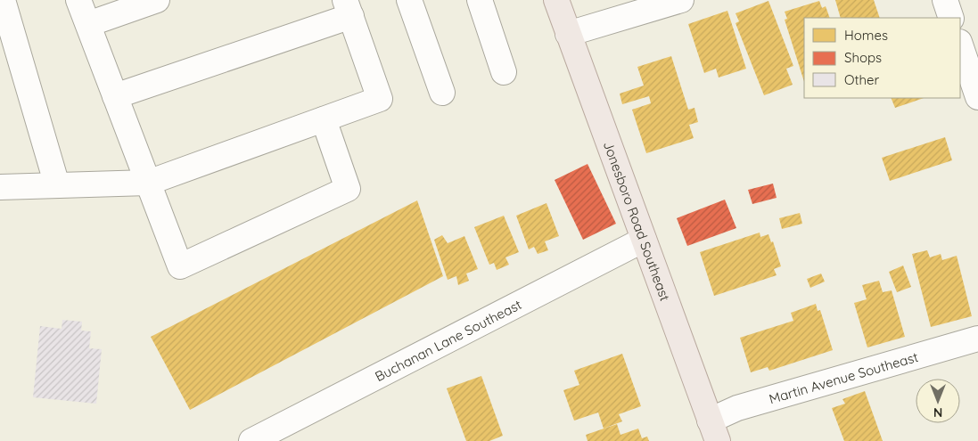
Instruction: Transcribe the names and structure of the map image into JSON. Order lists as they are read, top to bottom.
{
  "streets": {
    "main road": ["Jonesboro Road Southeast"],
    "street": ["Buchanan Lane Southeast", "Martin Avenue Southeast"]
  },
  "crossings": [
    ["Jonesboro Road Southeast", "Buchanan Lane Southeast"],
    ["Jonesboro Road Southeast", "Martin Avenue Southeast"]
  ],
  "legend": ["Homes", "Shops", "Other"],
  "north": "bottom"
}
